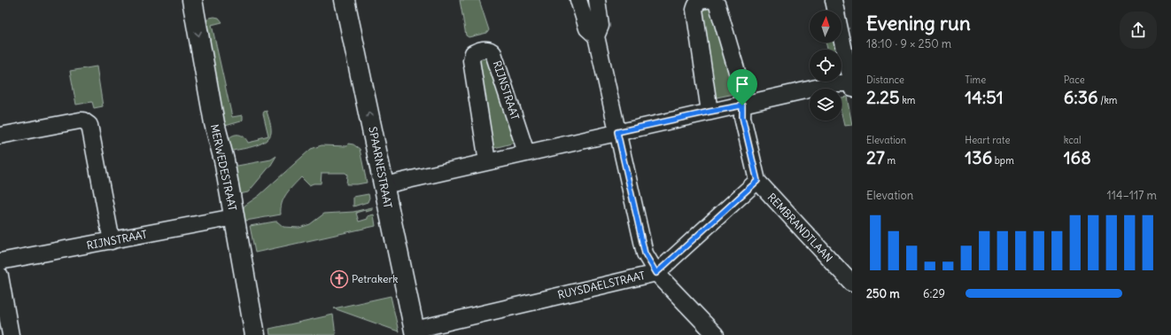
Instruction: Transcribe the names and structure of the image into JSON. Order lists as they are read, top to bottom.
{
  "streets": {
    "street": [
      "RIJNSTRAAT",
      "MERWEDESTRAAT",
      "SPAARNESTRAAT",
      "REMBRANDTLAAN",
      "RUYSDAELSTRAAT"
    ]
  },
  "crossings": [
    ["RIJNSTRAAT", "MERWEDESTRAAT"],
    ["SPAARNESTRAAT", "RUYSDAELSTRAAT"],
    ["REMBRANDTLAAN", "RUYSDAELSTRAAT"]
  ],
  "one_way": ["MERWEDESTRAAT", "SPAARNESTRAAT"],
  "places": {
    "church": ["Petrakerk"]
  },
  "north": "top",
  "page": {
    "heading": ["Evening run", "18:10 · 9 × 250 m"],
    "stats": [
      ["Distance", "2.25 km"],
      ["Time", "14:51"],
      ["Pace", "6:36 /km"],
      ["Elevation", "27 m"],
      ["Heart rate", "136 bpm"],
      ["kcal", "168"]
    ],
    "chart": ["Elevation", "114–117 m"],
    "list": [
      {
        "name": "250 m",
        "note": "6:29"
      }
    ]
  }
}
